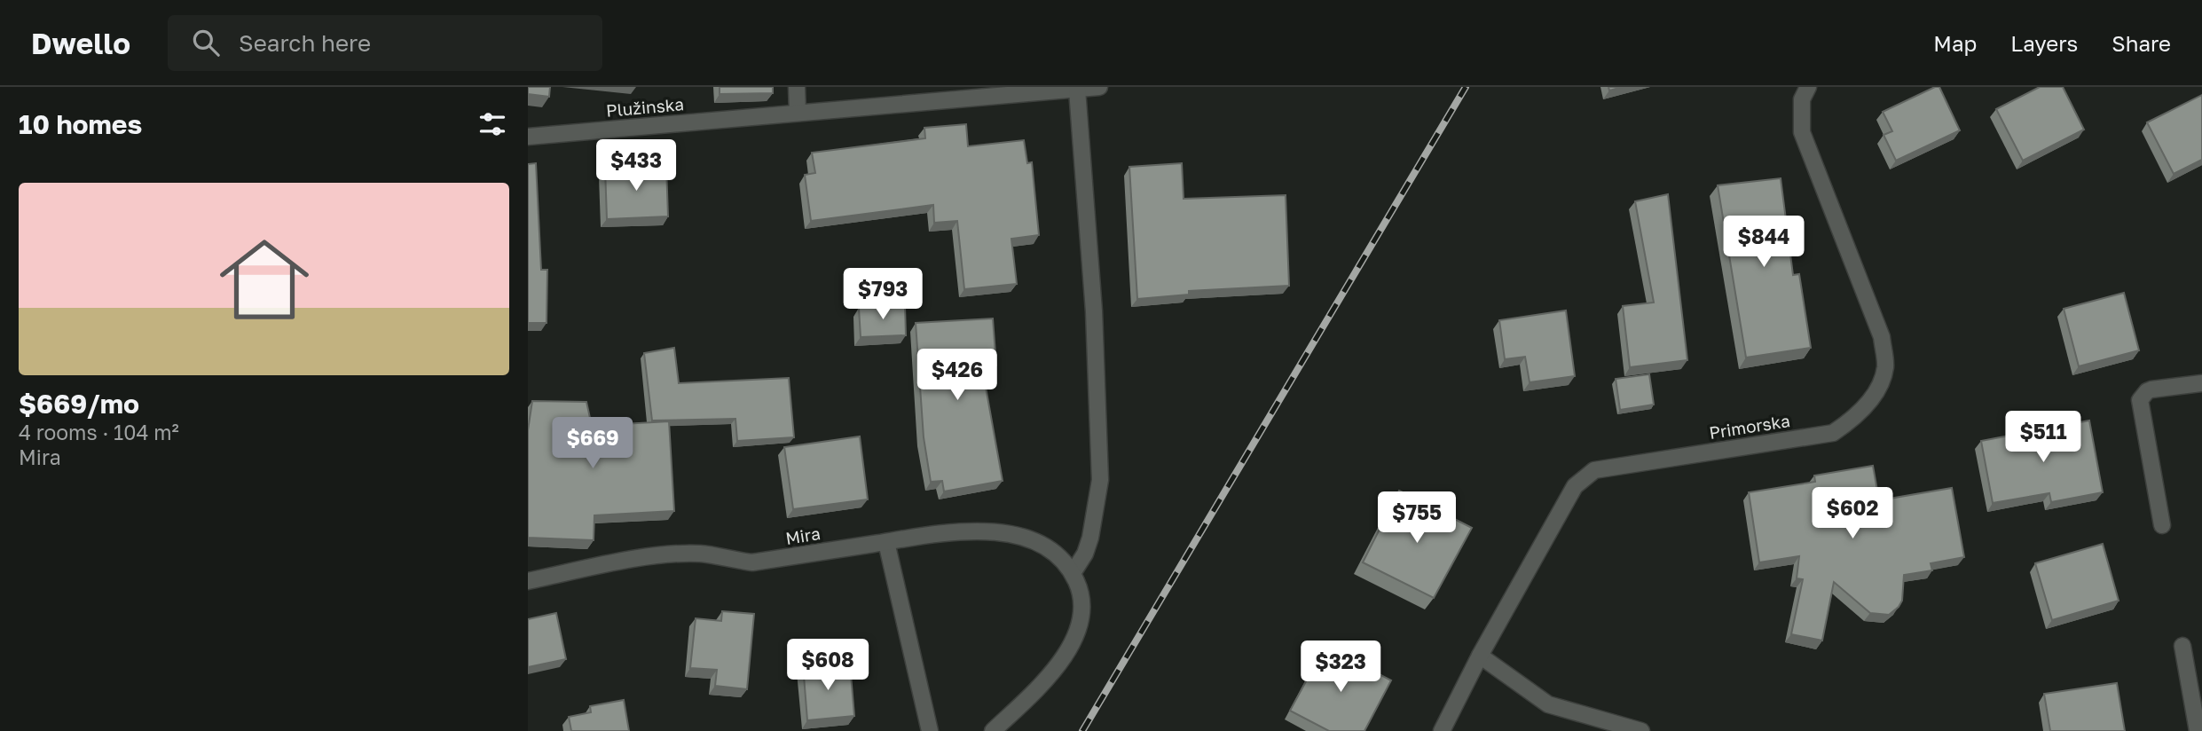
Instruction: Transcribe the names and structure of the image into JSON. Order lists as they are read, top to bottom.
{
  "streets": {
    "street": ["Plužinska", "Primorska", "Mira"]
  },
  "page": {
    "header": "Dwello",
    "search": "Search here",
    "nav": ["Map", "Layers", "Share"],
    "heading": "10 homes",
    "price": [
      "$433",
      "$844",
      "$793",
      "$426",
      "$511",
      "$669",
      "$602",
      "$755",
      "$608",
      "$323"
    ],
    "list": [
      {
        "name": "$669/mo",
        "note": "4 rooms · 104 m² · Mira"
      }
    ]
  }
}
